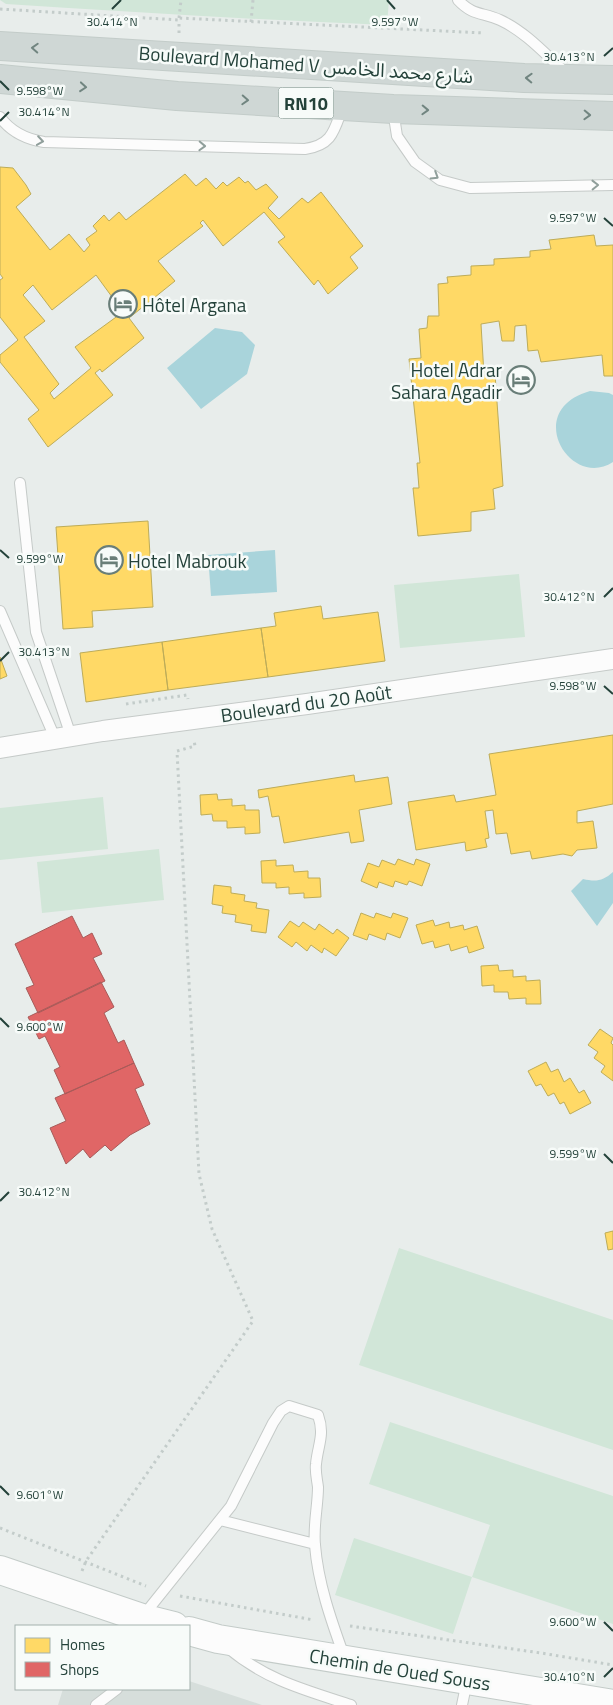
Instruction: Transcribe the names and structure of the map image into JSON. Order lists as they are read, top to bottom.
{
  "streets": {
    "main road": ["Boulevard Mohamed V شارع محمد الخامس", "RN10"],
    "street": ["Boulevard du 20 Août", "Chemin de Oued Souss"]
  },
  "places": {
    "hotel": ["Hôtel Argana", "Hotel Adrar Sahara Agadir", "Hotel Mabrouk"]
  },
  "legend": ["Homes", "Shops"],
  "coordinates": [
    "30.414°N",
    "9.597°W",
    "30.413°N",
    "9.598°W",
    "9.599°W",
    "30.412°N",
    "9.600°W",
    "9.601°W",
    "30.410°N"
  ]
}
